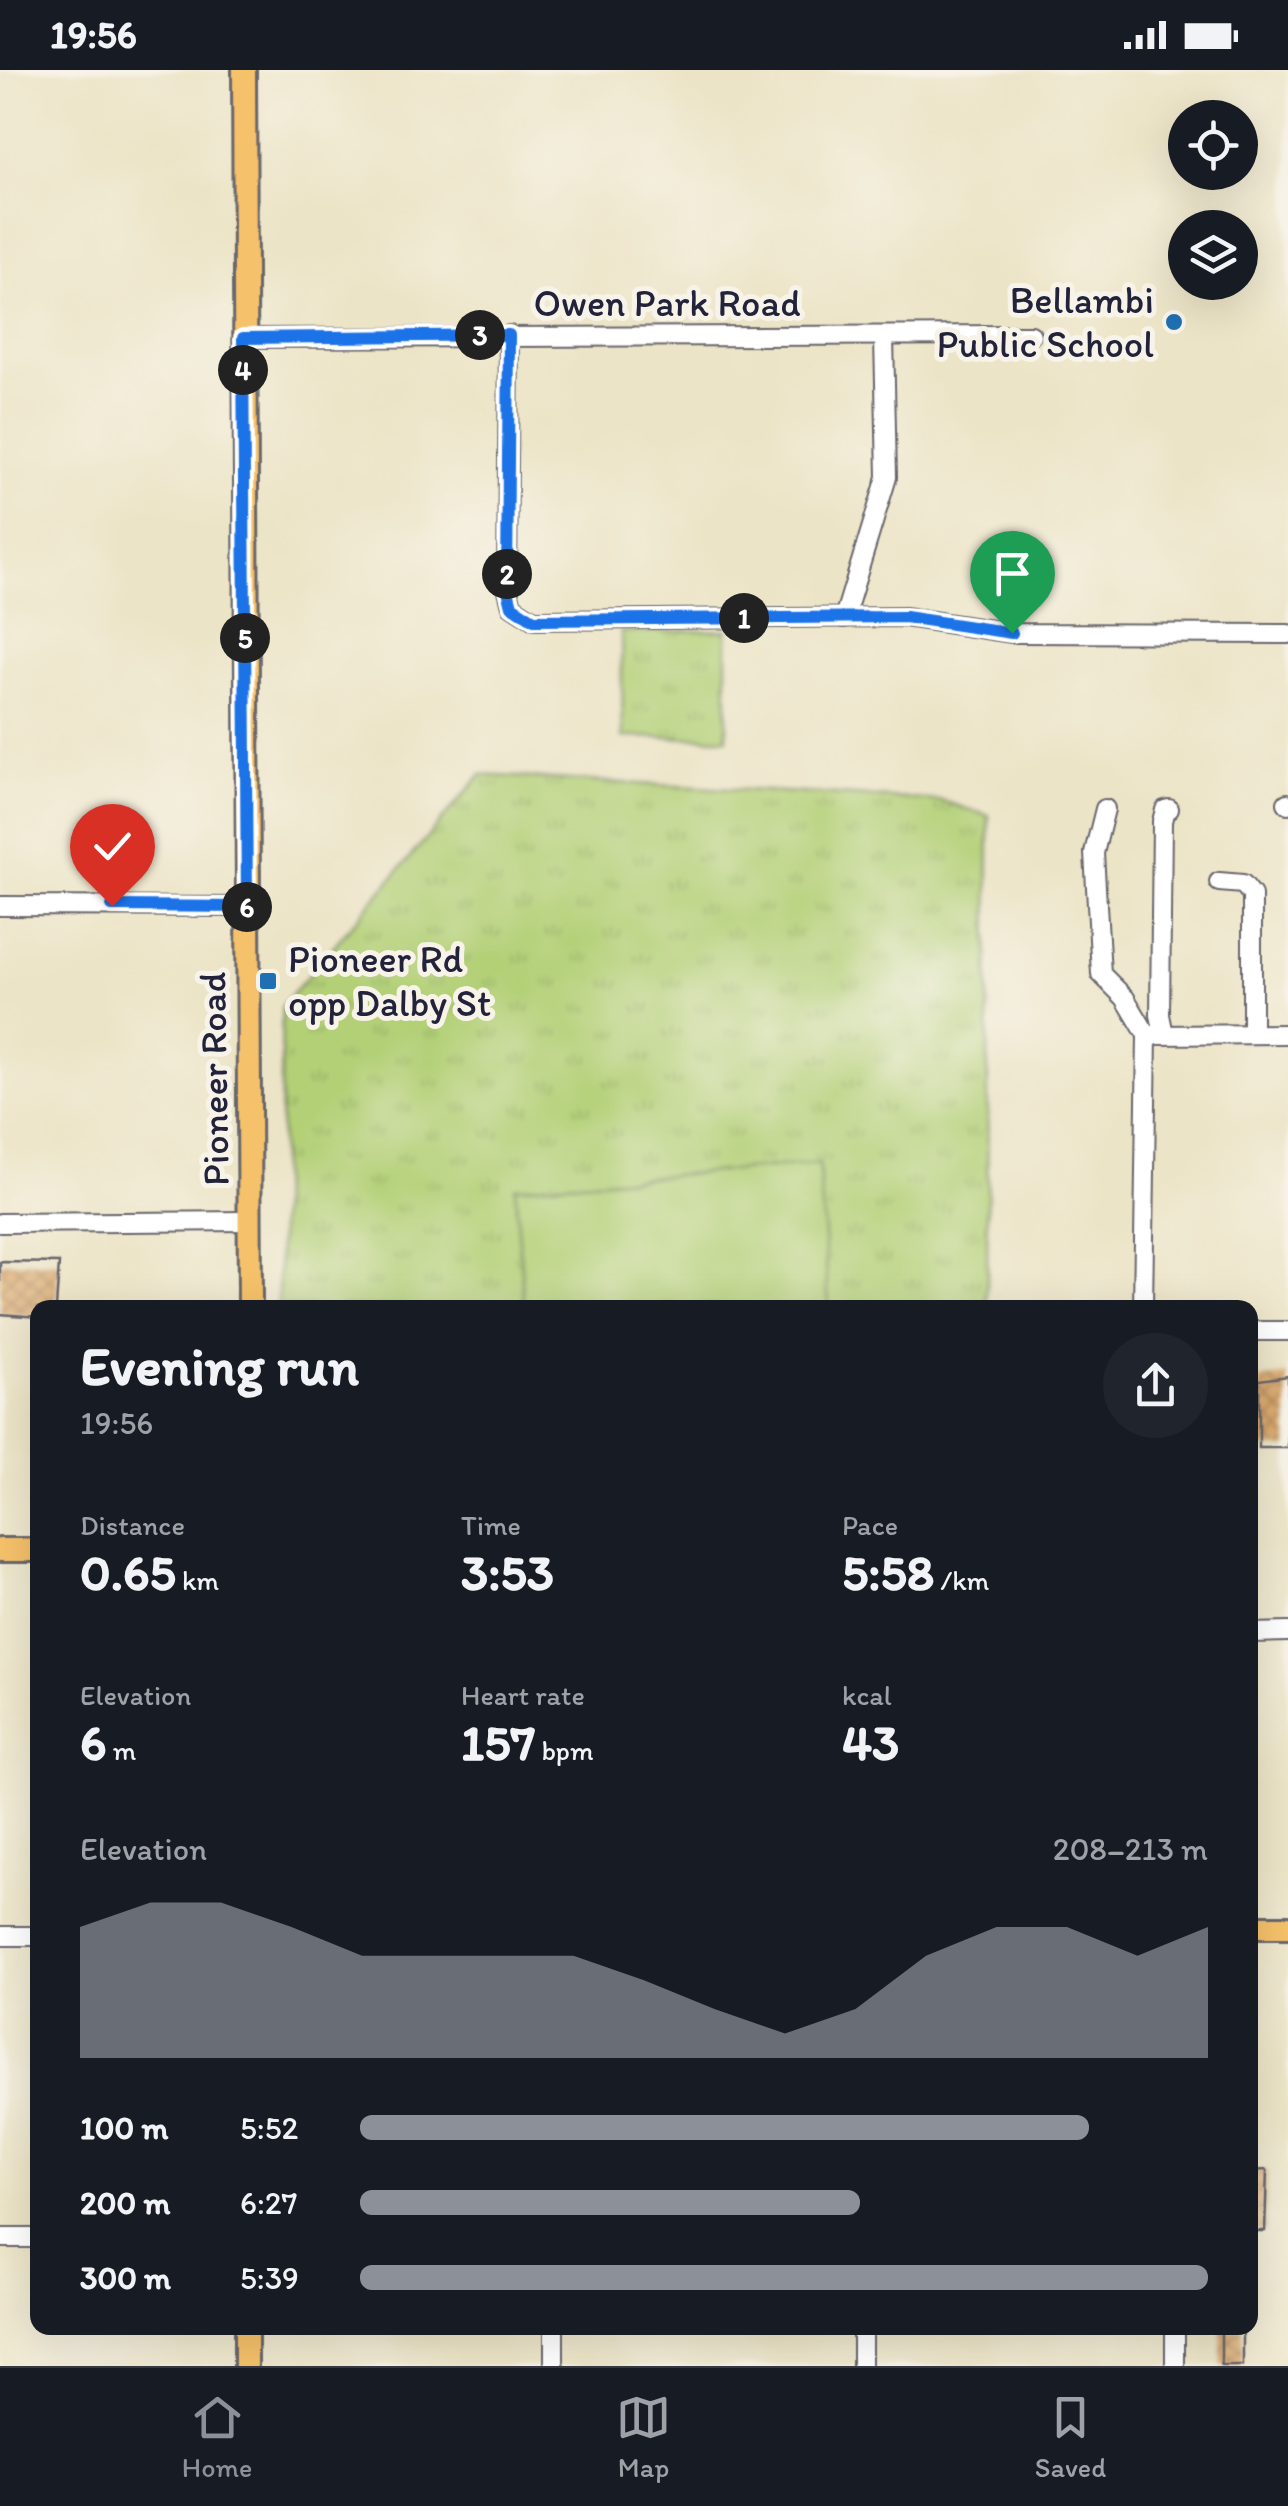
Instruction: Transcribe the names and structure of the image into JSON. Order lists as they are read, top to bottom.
{
  "streets": {
    "main road": ["Pioneer Road"],
    "street": ["Owen Park Road"]
  },
  "crossings": [
    ["Owen Park Road", "Pioneer Road"]
  ],
  "places": {
    "other": ["Bellambi Public School"],
    "transit": ["Pioneer Rd opp Dalby St"]
  },
  "page": {
    "status": "19:56",
    "pins": [
      "3",
      "4",
      "2",
      "1",
      "5",
      "6"
    ],
    "heading": ["Evening run", "19:56"],
    "stats": [
      ["Distance", "0.65 km"],
      ["Time", "3:53"],
      ["Pace", "5:58 /km"],
      ["Elevation", "6 m"],
      ["Heart rate", "157 bpm"],
      ["kcal", "43"]
    ],
    "chart": ["Elevation", "208–213 m"],
    "list": [
      {
        "name": "100 m",
        "note": "5:52"
      },
      {
        "name": "200 m",
        "note": "6:27"
      },
      {
        "name": "300 m",
        "note": "5:39"
      }
    ],
    "tabs": ["Home", "Map", "Saved"]
  }
}
